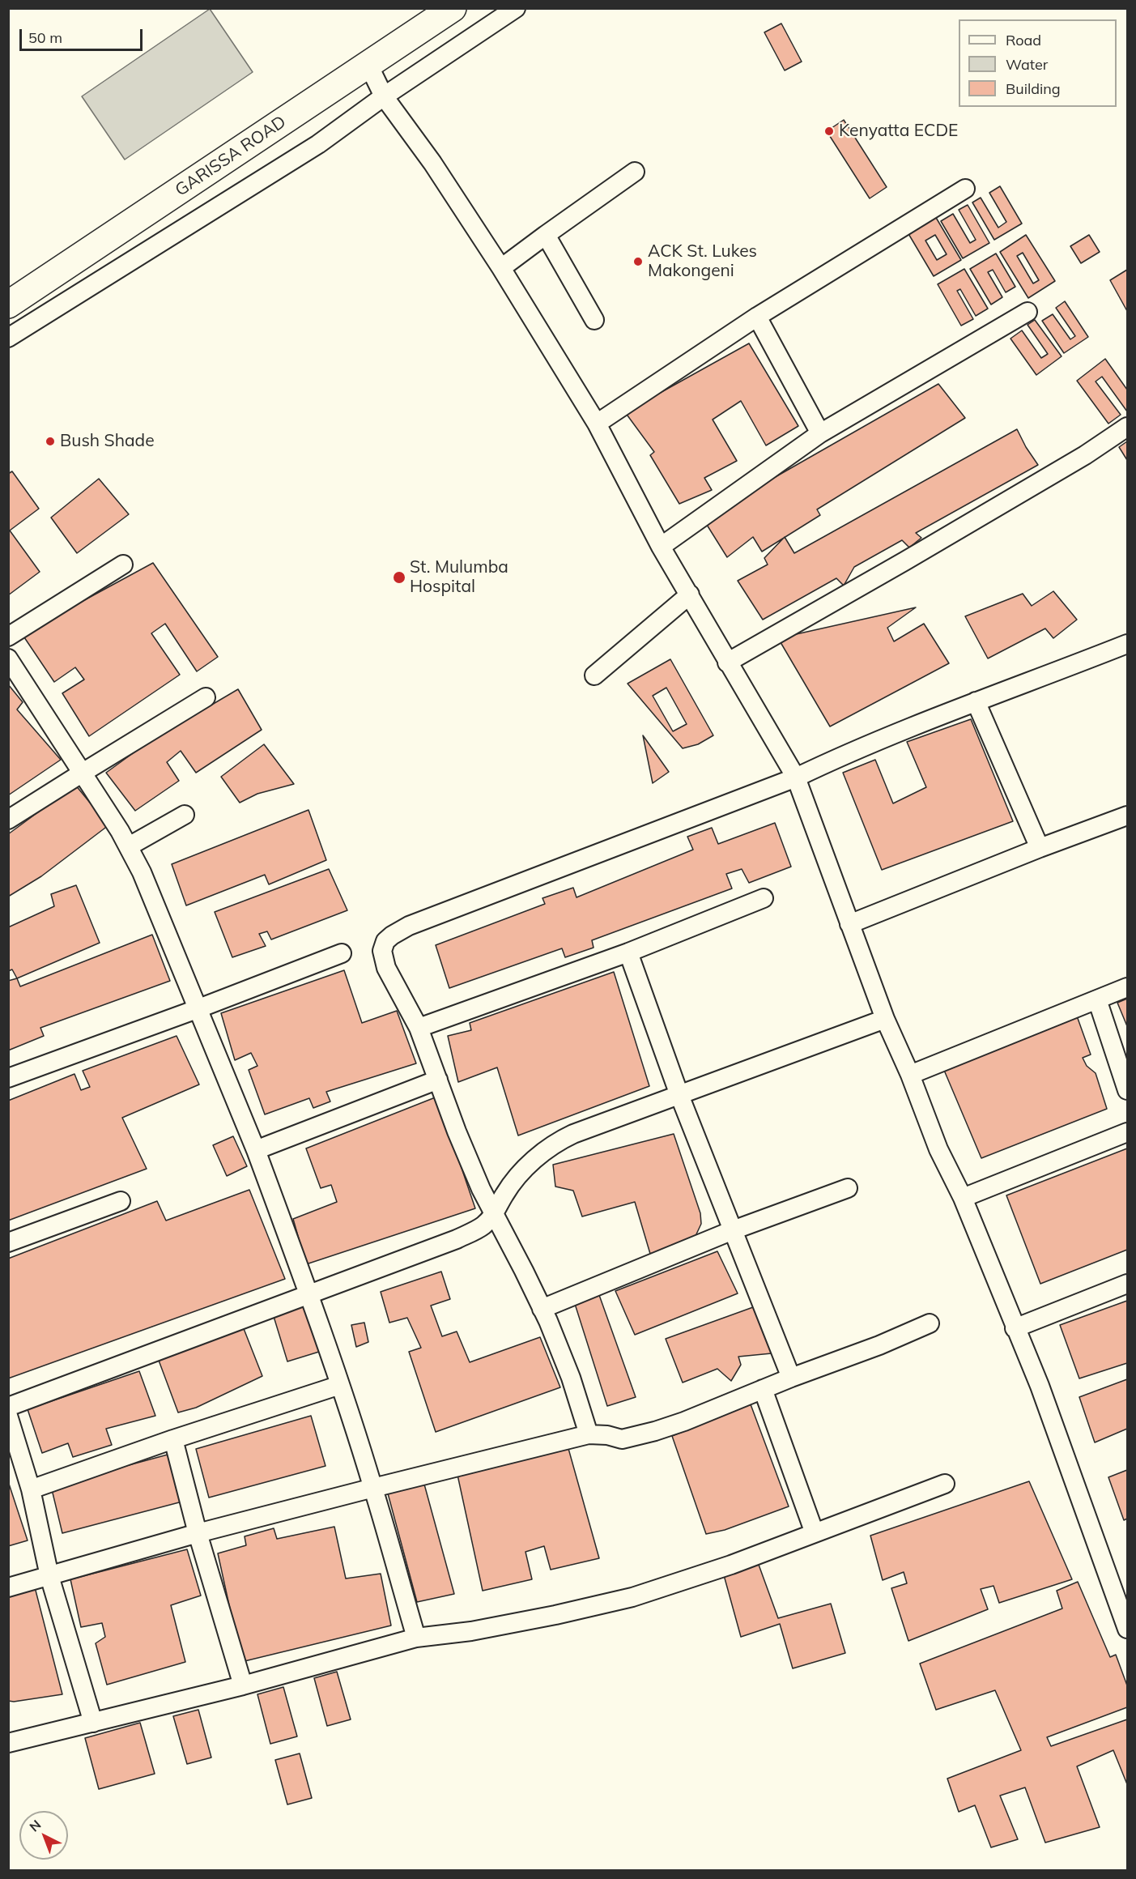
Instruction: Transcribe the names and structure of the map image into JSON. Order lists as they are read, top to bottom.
{
  "streets": {
    "highway": ["GARISSA ROAD"]
  },
  "places": [
    "Kenyatta ECDE",
    "ACK St. Lukes Makongeni",
    "Bush Shade",
    "St. Mulumba Hospital"
  ],
  "legend": ["Road", "Water", "Building"],
  "scale_bar": "50 m",
  "north": "top left"
}
